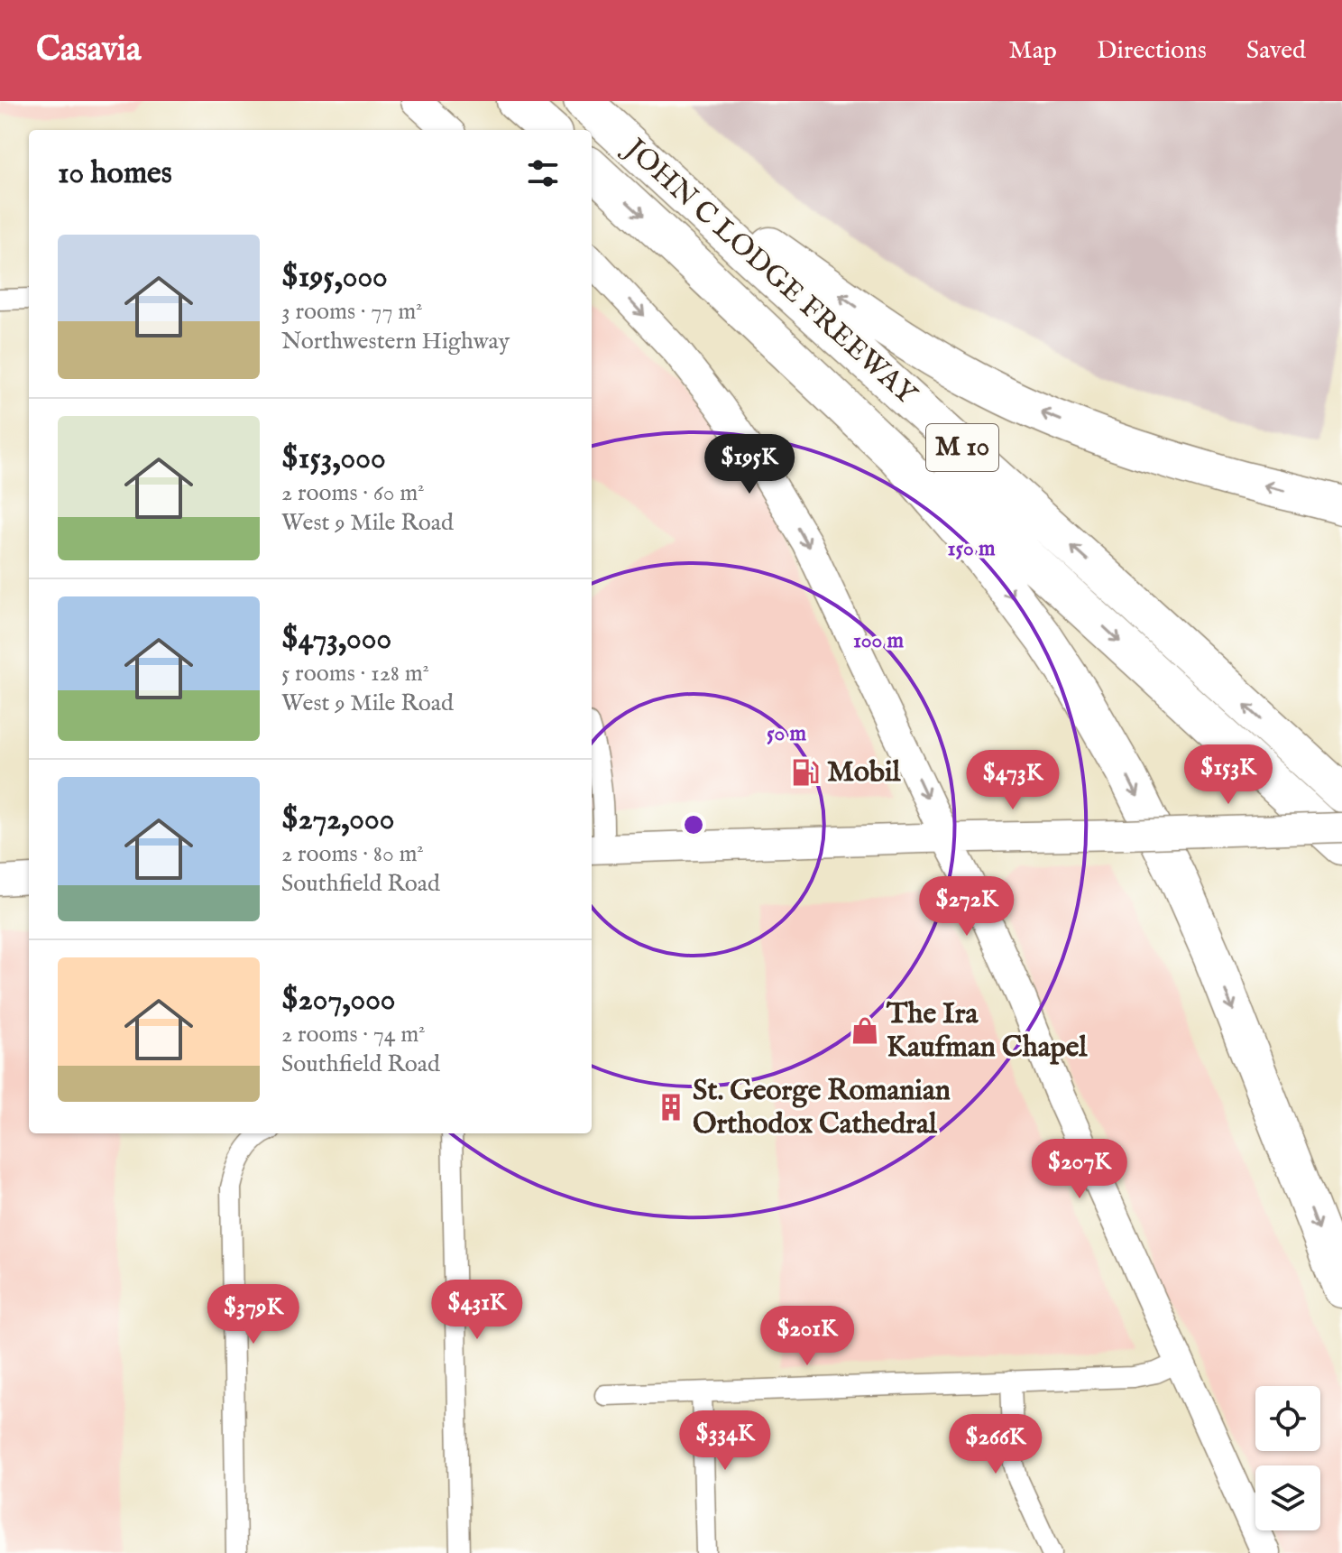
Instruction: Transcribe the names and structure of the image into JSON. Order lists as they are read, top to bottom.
{
  "streets": {
    "highway": ["JOHN C LODGE FREEWAY", "M 10"]
  },
  "places": {
    "fuel station": ["Mobil"],
    "shop": ["The Ira Kaufman Chapel"],
    "building": ["St. George Romanian Orthodox Cathedral"]
  },
  "page": {
    "header": "Casavia",
    "nav": ["Map", "Directions", "Saved"],
    "heading": "10 homes",
    "list": [
      {
        "name": "$195,000",
        "note": "3 rooms · 77 m² · Northwestern Highway"
      },
      {
        "name": "$153,000",
        "note": "2 rooms · 60 m² · West 9 Mile Road"
      },
      {
        "name": "$473,000",
        "note": "5 rooms · 128 m² · West 9 Mile Road"
      },
      {
        "name": "$272,000",
        "note": "2 rooms · 80 m² · Southfield Road"
      },
      {
        "name": "$207,000",
        "note": "2 rooms · 74 m² · Southfield Road"
      }
    ],
    "price": [
      "$195K",
      "$153K",
      "$473K",
      "$272K",
      "$207K",
      "$431K",
      "$379K",
      "$201K",
      "$334K",
      "$266K"
    ]
  },
  "rings": ["150 m", "100 m", "50 m"]
}
